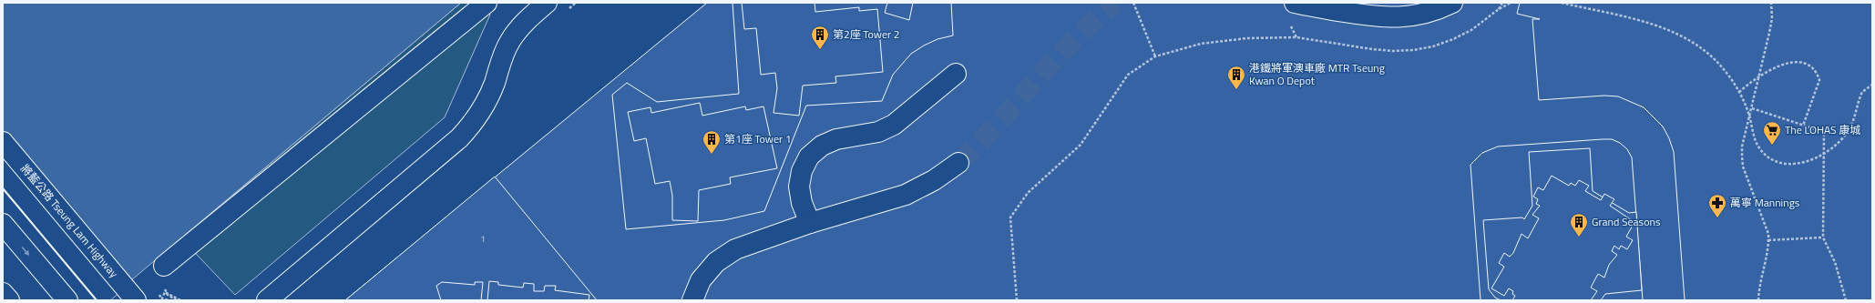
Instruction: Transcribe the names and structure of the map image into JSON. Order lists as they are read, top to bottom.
{
  "streets": {
    "street": ["將藍公路 Tseung Lam Highway"]
  },
  "places": {
    "building": [
      "第2座 Tower 2",
      "港鐵將軍澳車廠 MTR Tseung Kwan O Depot",
      "第1座 Tower 1",
      "Grand Seasons"
    ],
    "supermarket": ["The LOHAS 康城"],
    "pharmacy": ["萬寧 Mannings"]
  },
  "house_numbers": ["1"]
}
